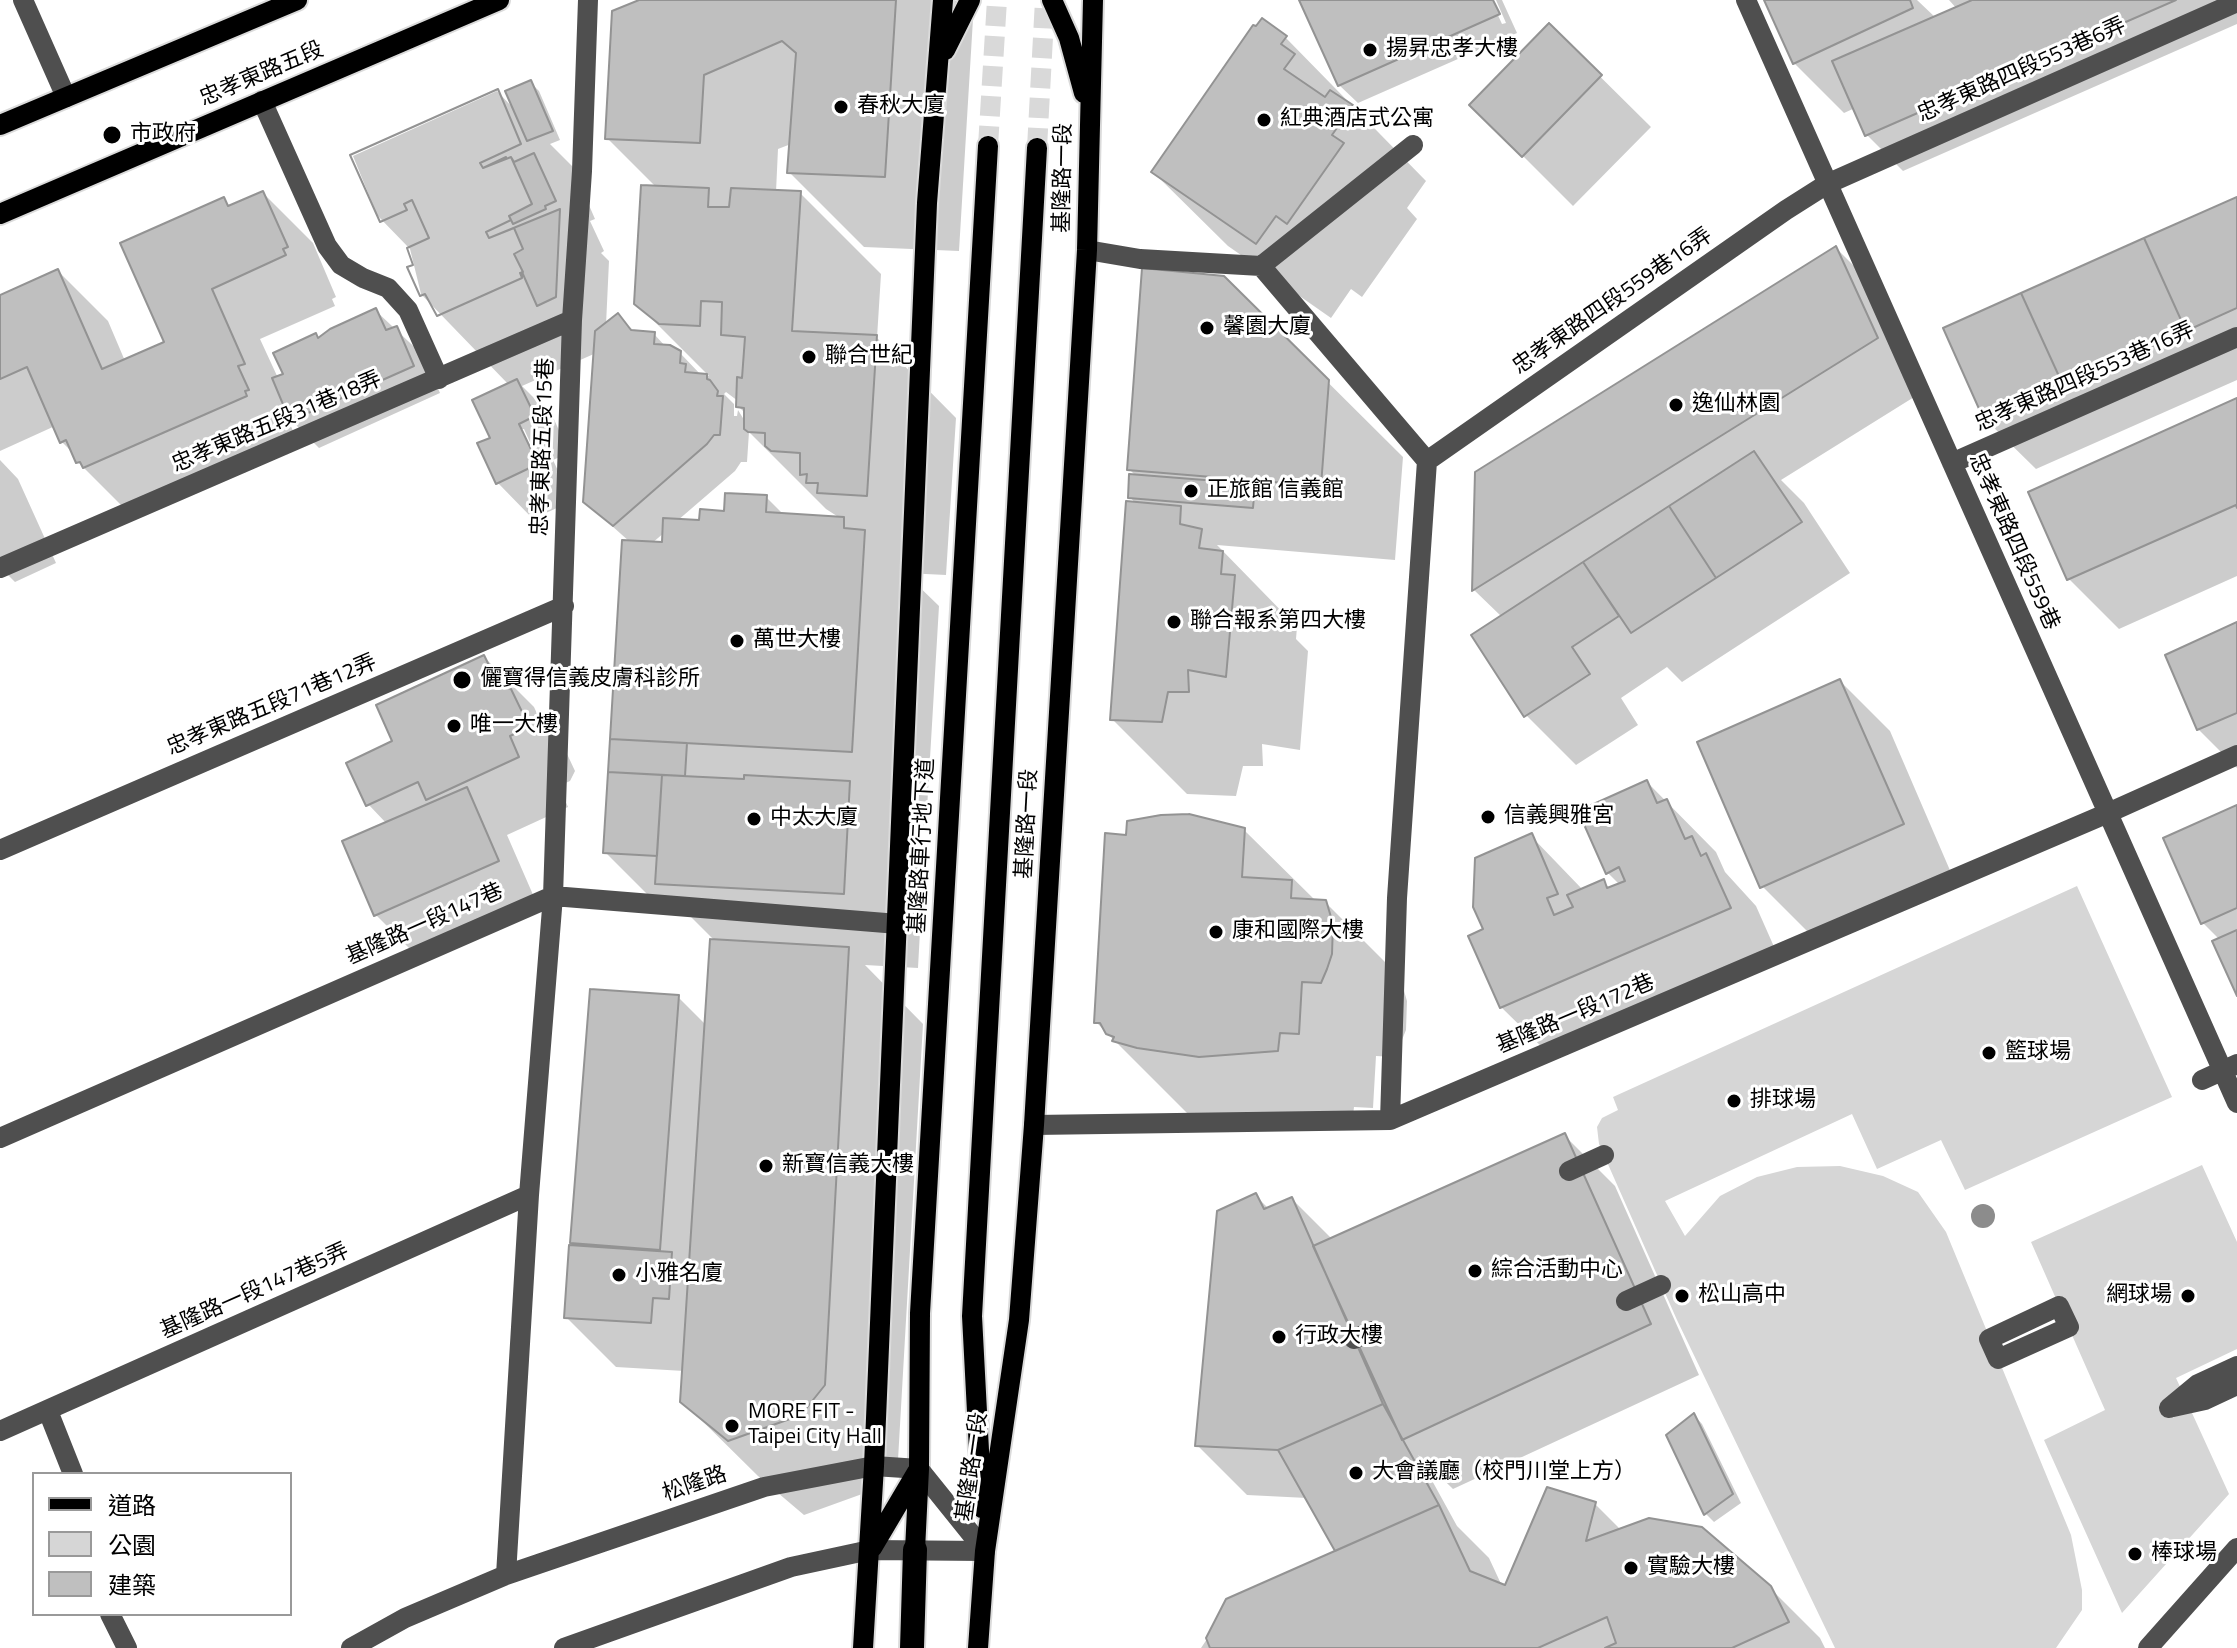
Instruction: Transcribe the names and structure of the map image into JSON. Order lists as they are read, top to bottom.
{
  "streets": {
    "main road": ["忠孝東路五段", "基隆路一段", "基隆路車行地下道"],
    "street": [
      "忠孝東路四段553巷6弄",
      "忠孝東路四段559巷16弄",
      "忠孝東路四段553巷16弄",
      "忠孝東路五段31巷18弄",
      "忠孝東路五段15巷",
      "忠孝東路四段559巷",
      "忠孝東路五段71巷12弄",
      "基隆路一段147巷",
      "基隆路一段172巷",
      "基隆路一段147巷5弄",
      "松隆路"
    ]
  },
  "crossings": [
    ["忠孝東路四段553巷6弄", "忠孝東路四段559巷16弄"],
    ["忠孝東路四段553巷6弄", "忠孝東路四段559巷"],
    ["基隆路一段", "基隆路一段172巷"],
    ["忠孝東路四段559巷16弄", "忠孝東路四段559巷"],
    ["忠孝東路四段553巷16弄", "忠孝東路四段559巷"],
    ["忠孝東路五段31巷18弄", "忠孝東路五段15巷"],
    ["忠孝東路五段15巷", "忠孝東路五段71巷12弄"],
    ["忠孝東路五段15巷", "基隆路一段147巷"],
    ["忠孝東路四段559巷", "基隆路一段172巷"],
    ["基隆路車行地下道", "松隆路"]
  ],
  "places": [
    "揚昇忠孝大樓",
    "春秋大廈",
    "紅典酒店式公寓",
    "市政府",
    "馨園大廈",
    "聯合世紀",
    "逸仙林園",
    "正旅館 信義館",
    "聯合報系第四大樓",
    "萬世大樓",
    "儷寶得信義皮膚科診所",
    "唯一大樓",
    "信義興雅宮",
    "中太大廈",
    "康和國際大樓",
    "籃球場",
    "排球場",
    "新寶信義大樓",
    "綜合活動中心",
    "小雅名廈",
    "松山高中",
    "網球場",
    "行政大樓",
    "MORE FIT - Taipei City Hall",
    "大會議廳（校門川堂上方）",
    "棒球場",
    "實驗大樓"
  ],
  "legend": ["道路", "公園", "建築"]
}
